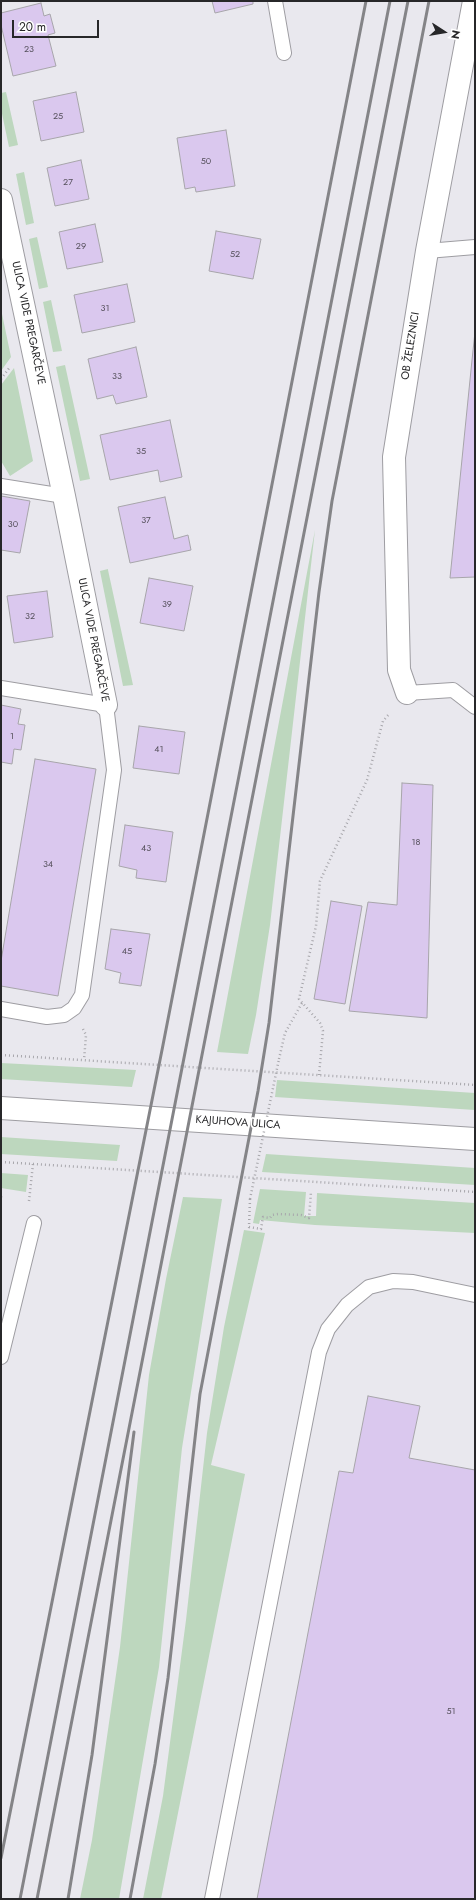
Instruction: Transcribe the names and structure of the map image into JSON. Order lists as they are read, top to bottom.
{
  "streets": {
    "street": ["ULICA VIDE PREGARČEVE", "OB ŽELEZNICI", "KAJUHOVA ULICA"]
  },
  "house_numbers": [
    "23",
    "25",
    "50",
    "27",
    "29",
    "52",
    "31",
    "33",
    "35",
    "37",
    "30",
    "39",
    "32",
    "1",
    "41",
    "18",
    "43",
    "34",
    "45",
    "51"
  ],
  "scale_bar": "20 m",
  "north": "right"
}
